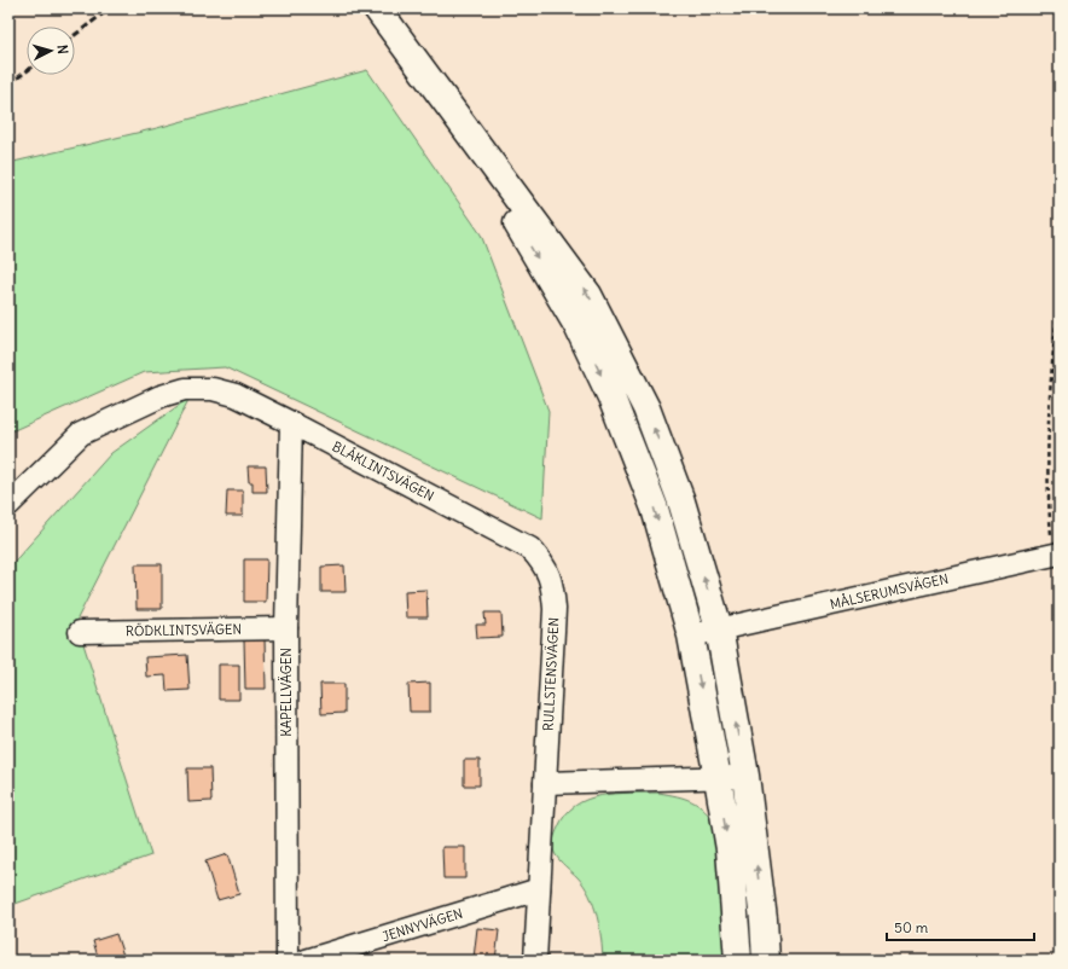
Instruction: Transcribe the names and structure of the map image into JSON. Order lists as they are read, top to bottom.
{
  "streets": {
    "street": [
      "BLÅKLINTSVÄGEN",
      "MÅLSERUMSVÄGEN",
      "RÖDKLINTSVÄGEN",
      "RULLSTENSVÄGEN",
      "KAPELLVÄGEN",
      "JENNYVÄGEN"
    ]
  },
  "crossings": [
    ["BLÅKLINTSVÄGEN", "RULLSTENSVÄGEN"],
    ["BLÅKLINTSVÄGEN", "KAPELLVÄGEN"],
    ["RÖDKLINTSVÄGEN", "KAPELLVÄGEN"],
    ["RULLSTENSVÄGEN", "JENNYVÄGEN"]
  ],
  "scale_bar": "50 m",
  "north": "right"
}
